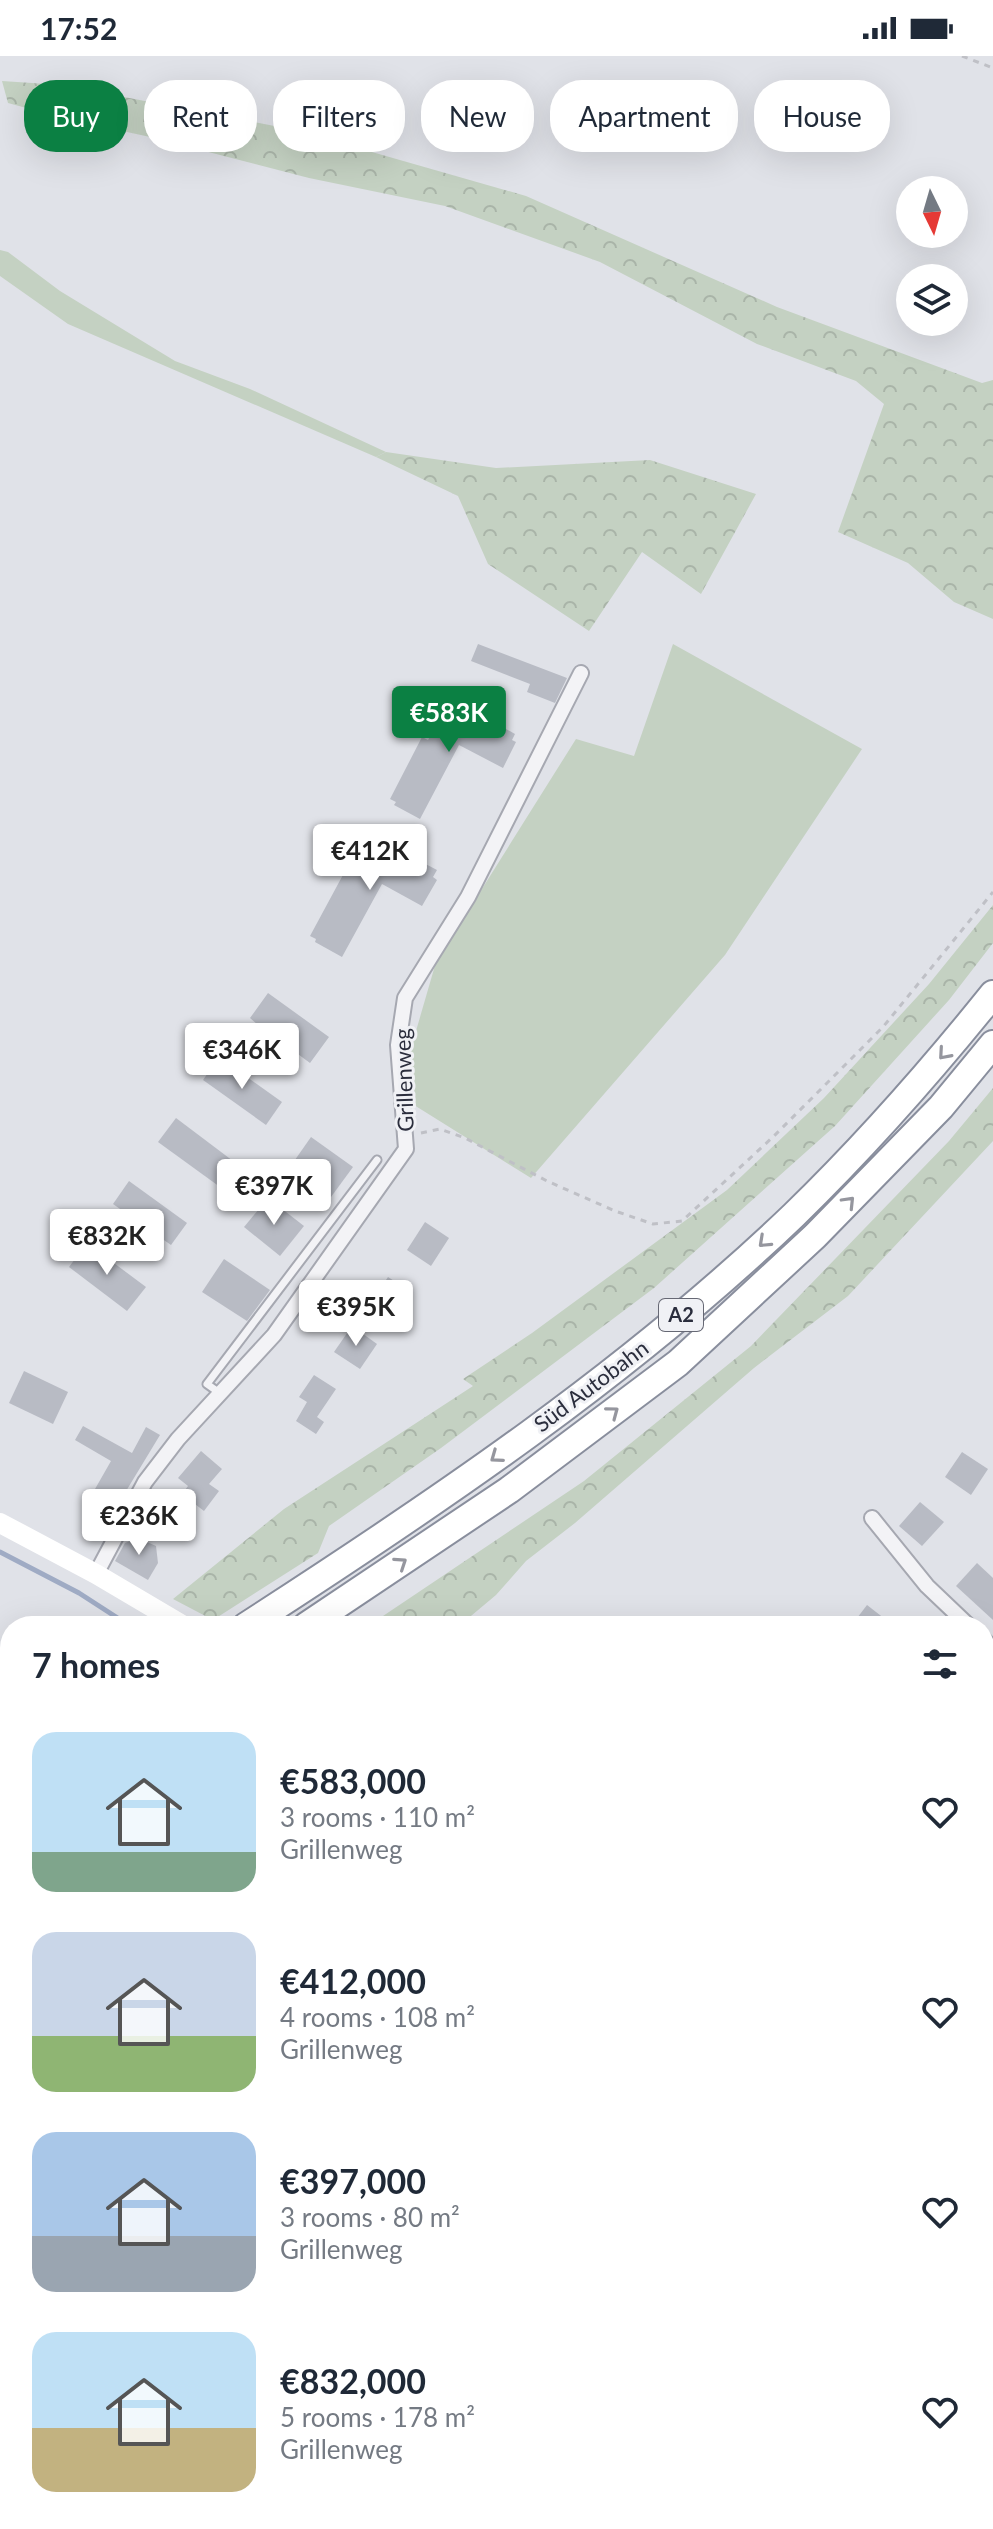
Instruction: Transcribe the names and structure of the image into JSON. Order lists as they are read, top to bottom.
{
  "streets": {
    "highway": ["A2", "Süd Autobahn"],
    "street": ["Grillenweg"]
  },
  "north": "bottom",
  "page": {
    "status": "17:52",
    "chip": [
      "Buy",
      "Rent",
      "Filters",
      "New",
      "Apartment",
      "House"
    ],
    "price": [
      "€583K",
      "€412K",
      "€346K",
      "€397K",
      "€832K",
      "€395K",
      "€236K"
    ],
    "heading": "7 homes",
    "list": [
      {
        "name": "€583,000",
        "note": "3 rooms · 110 m² · Grillenweg"
      },
      {
        "name": "€412,000",
        "note": "4 rooms · 108 m² · Grillenweg"
      },
      {
        "name": "€397,000",
        "note": "3 rooms · 80 m² · Grillenweg"
      },
      {
        "name": "€832,000",
        "note": "5 rooms · 178 m² · Grillenweg"
      }
    ]
  }
}
